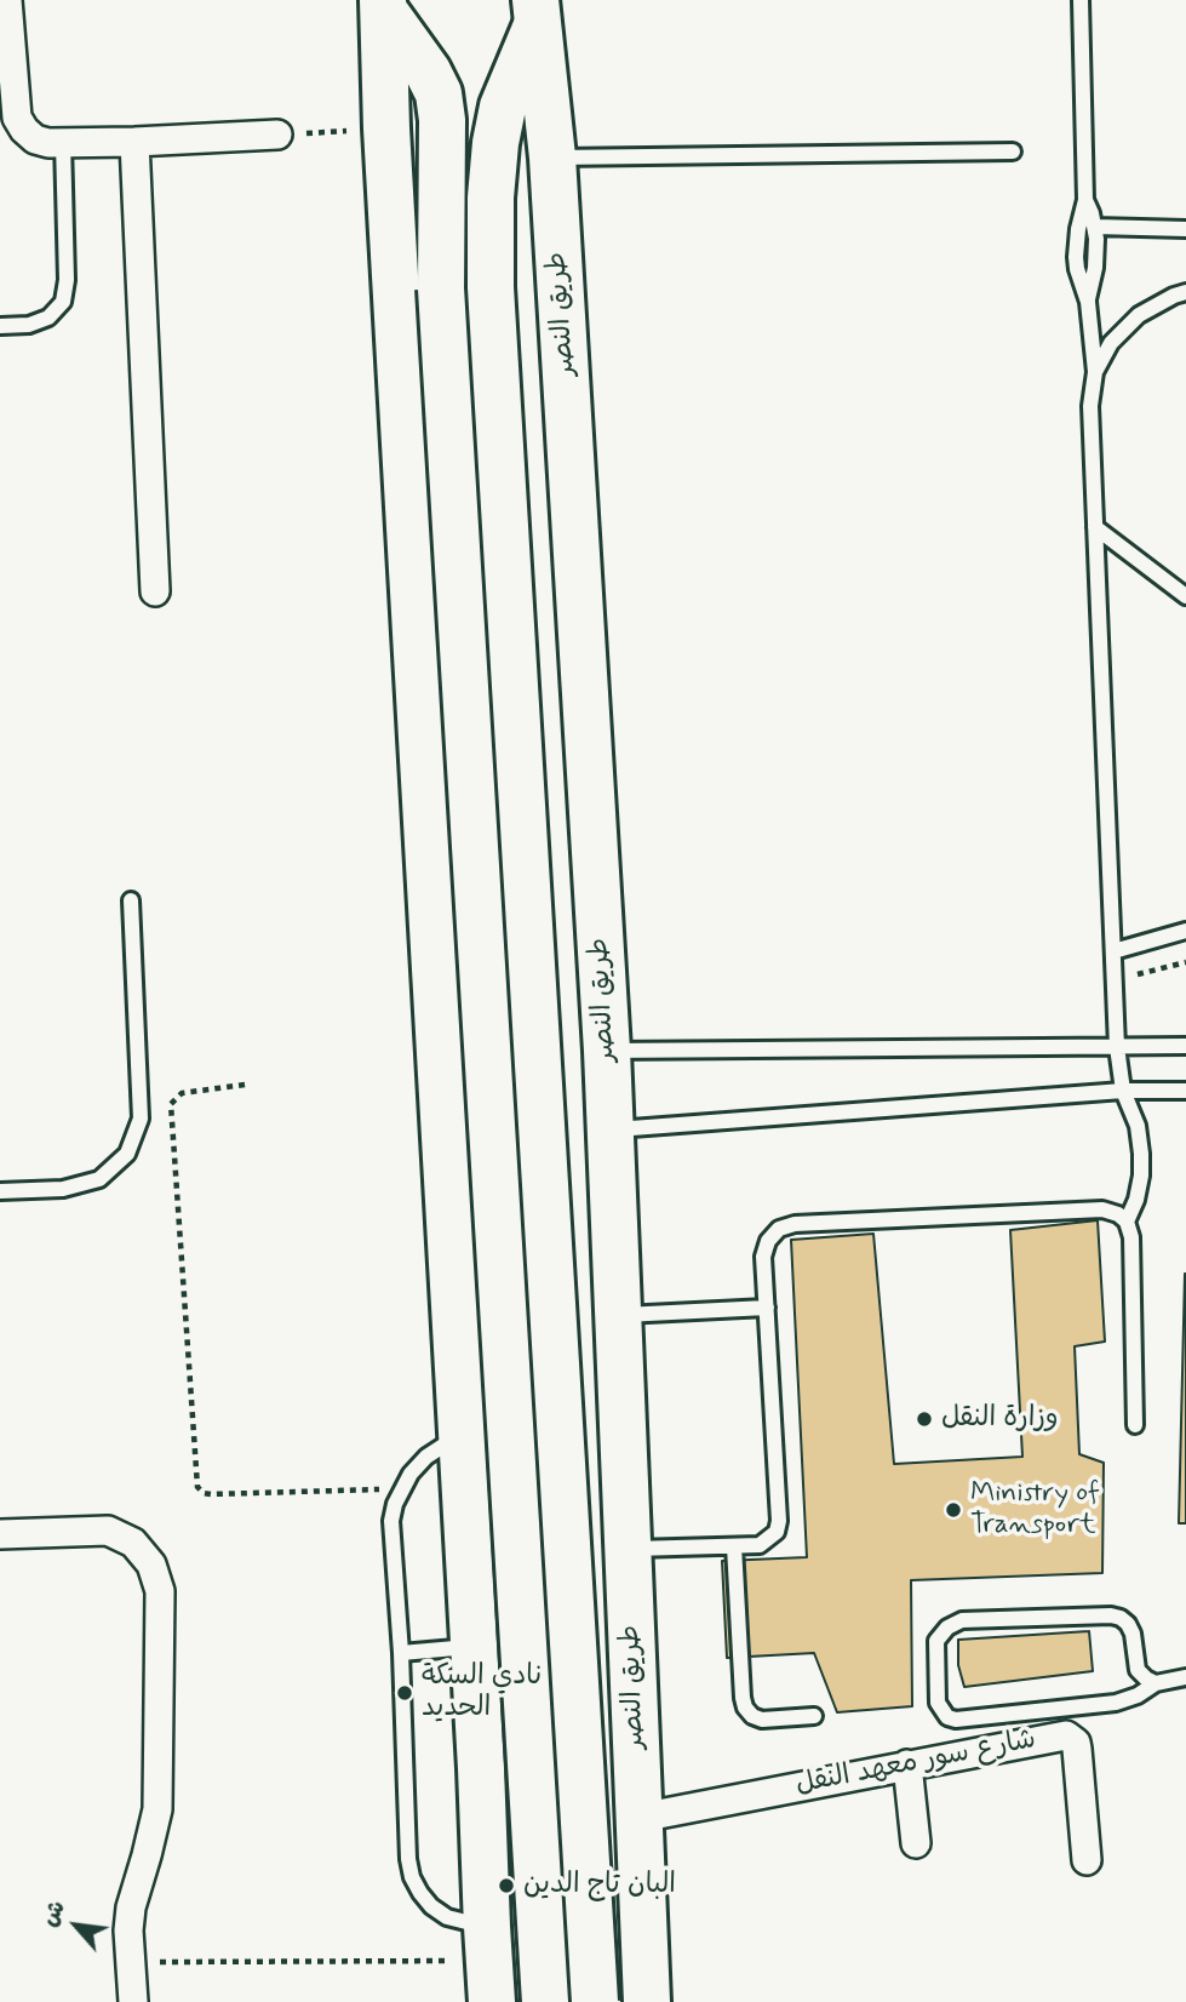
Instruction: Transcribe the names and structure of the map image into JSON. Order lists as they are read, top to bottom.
{
  "streets": {
    "highway": ["طريق النصر"],
    "street": ["شارع سور معهد النقل"]
  },
  "crossings": [
    ["طريق النصر", "شارع سور معهد النقل"]
  ],
  "places": [
    "وزارة النقل",
    "Ministry of Transport",
    "نادي السكة الحديد",
    "البان تاج الدين"
  ],
  "north": "top left"
}
